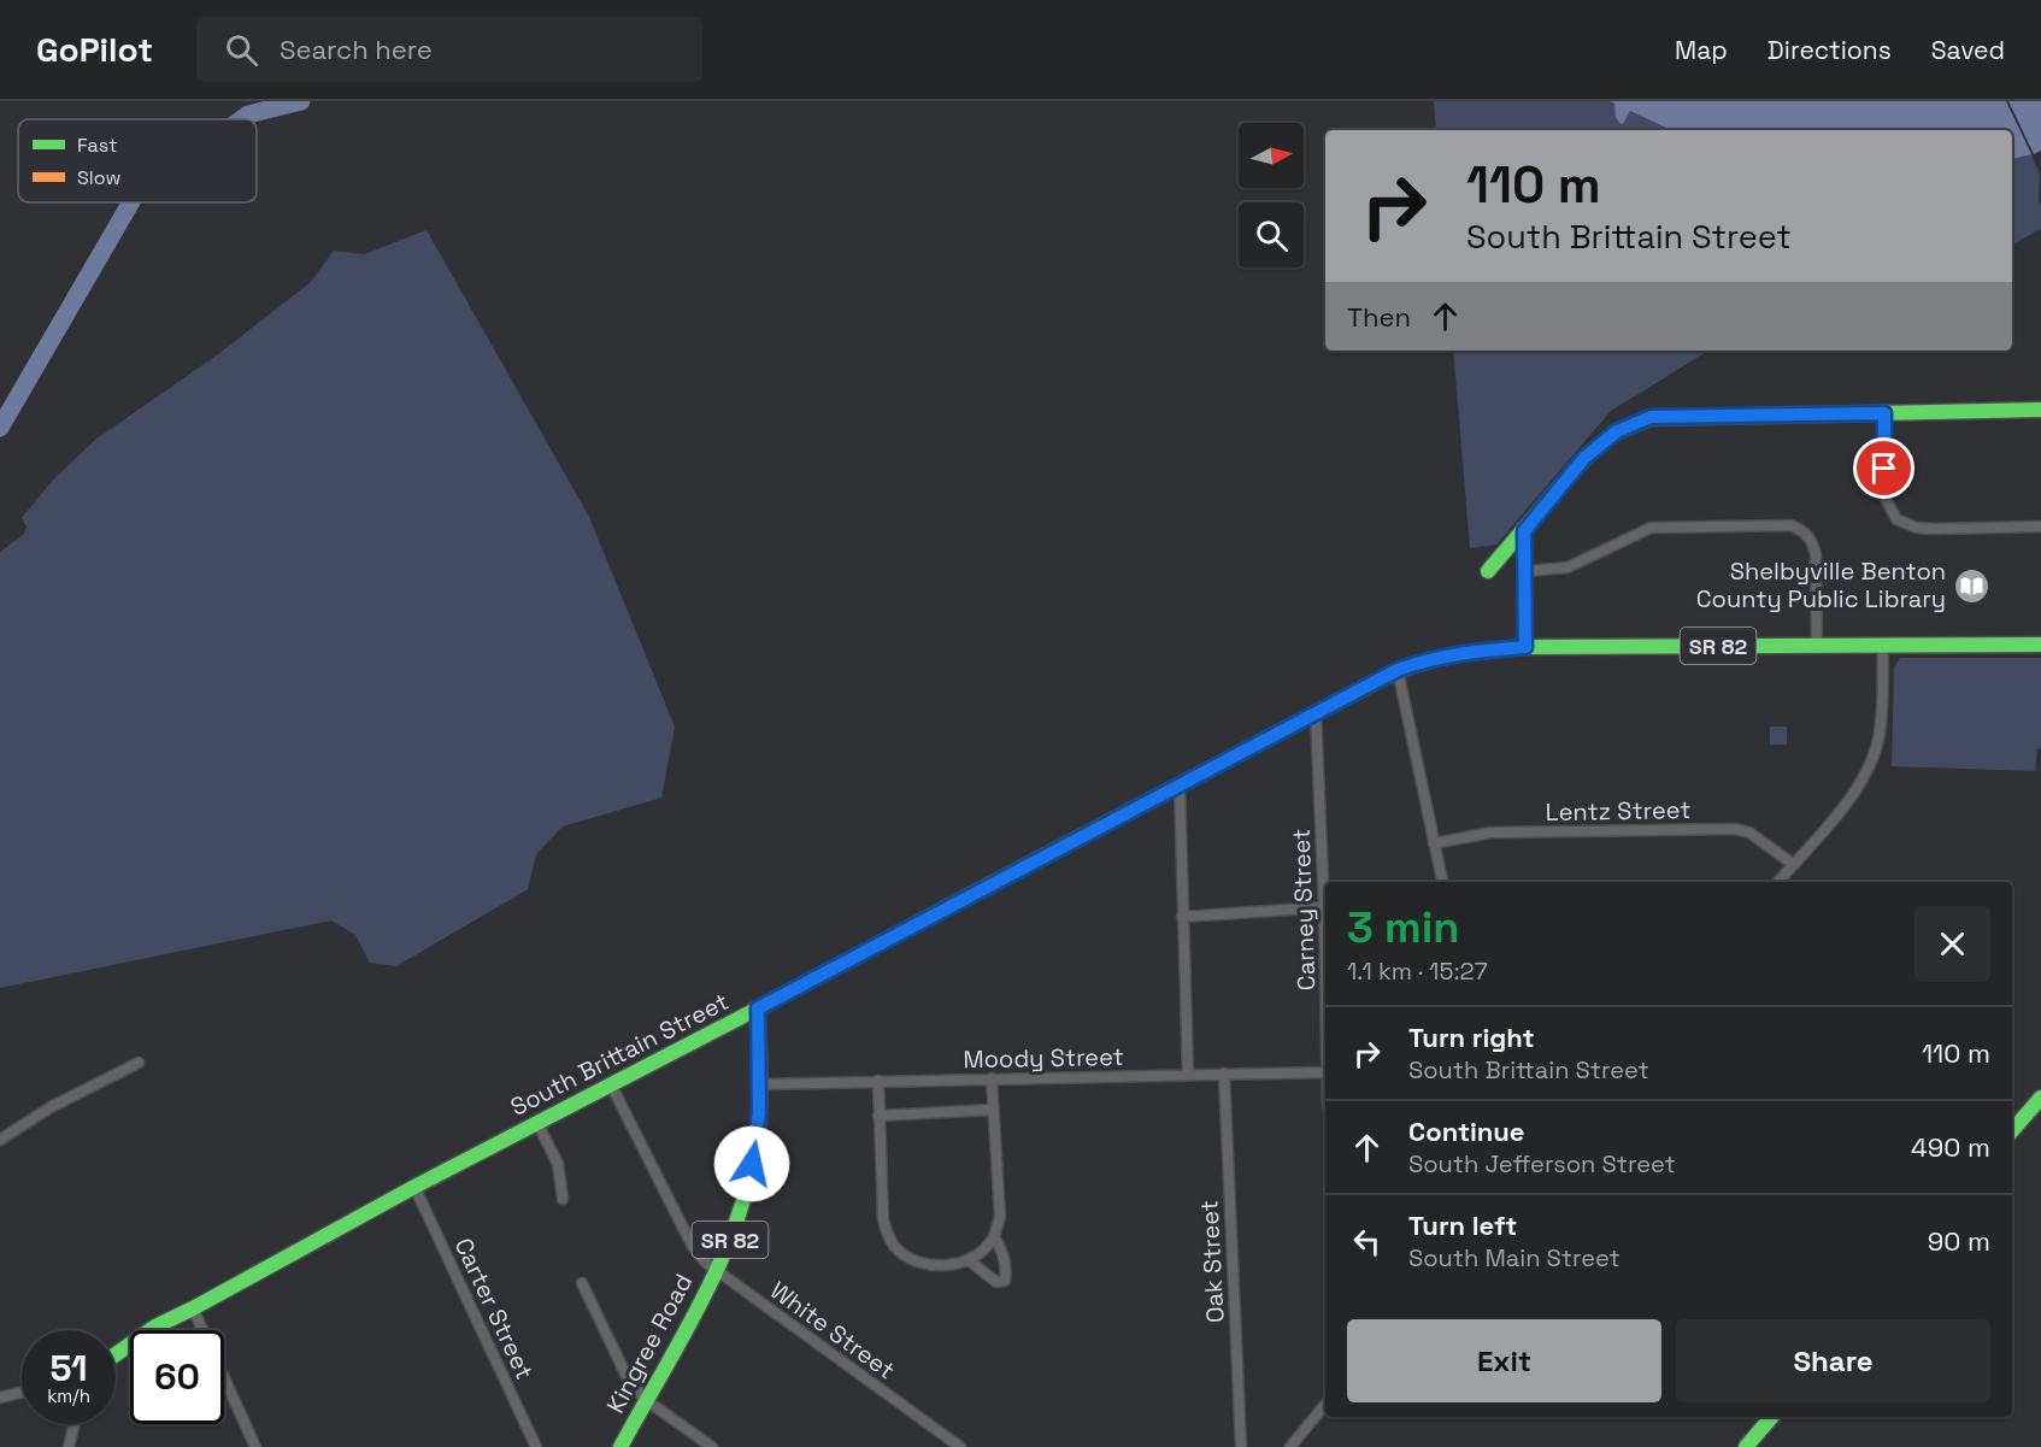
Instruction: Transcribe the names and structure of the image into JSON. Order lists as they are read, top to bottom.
{
  "streets": {
    "main road": ["SR 82", "South Brittain Street", "Kingree Road"],
    "street": [
      "Lentz Street",
      "Carney Street",
      "Moody Street",
      "Oak Street",
      "Carter Street",
      "White Street"
    ]
  },
  "crossings": [
    ["SR 82", "South Brittain Street"],
    ["Carney Street", "South Brittain Street"],
    ["South Brittain Street", "Carter Street"],
    ["South Brittain Street", "White Street"],
    ["South Brittain Street", "Kingree Road"],
    ["Moody Street", "Oak Street"],
    ["Moody Street", "Kingree Road"],
    ["White Street", "Kingree Road"]
  ],
  "places": {
    "library": ["Shelbyville Benton County Public Library"]
  },
  "legend": ["Fast", "Slow"],
  "north": "right",
  "page": {
    "header": "GoPilot",
    "search": "Search here",
    "nav": ["Map", "Directions", "Saved"],
    "turn": ["110 m", "South Brittain Street"],
    "then": "Then",
    "heading": ["3 min", "1.1 km · 15:27"],
    "list": [
      {
        "name": "Turn right",
        "note": "South Brittain Street",
        "value": "110 m"
      },
      {
        "name": "Continue",
        "note": "South Jefferson Street",
        "value": "490 m"
      },
      {
        "name": "Turn left",
        "note": "South Main Street",
        "value": "90 m"
      }
    ],
    "buttons": ["Exit", "Share"],
    "speed": "51 km/h",
    "limit": "60"
  }
}
